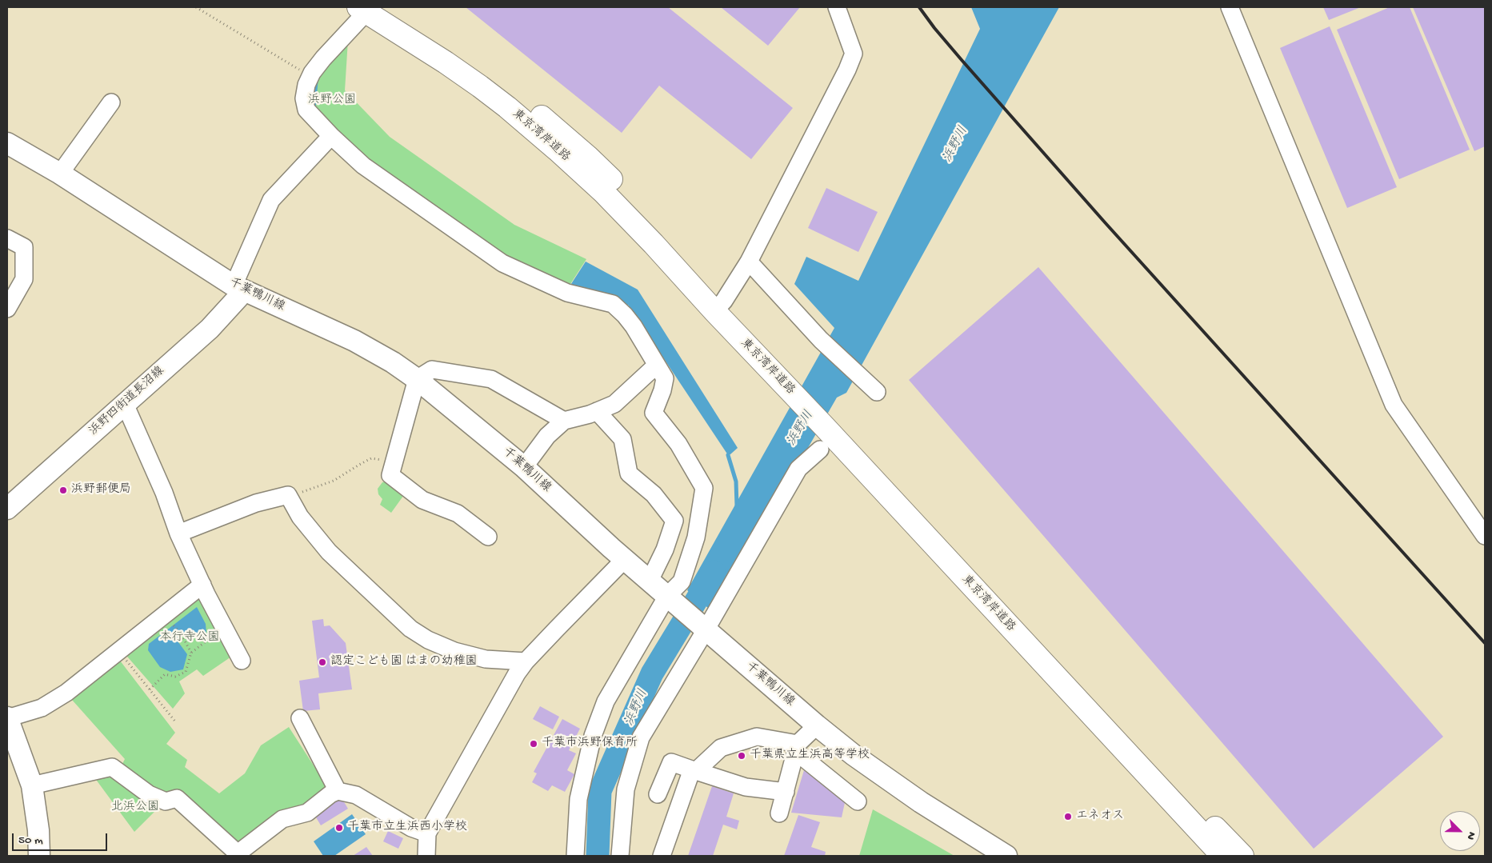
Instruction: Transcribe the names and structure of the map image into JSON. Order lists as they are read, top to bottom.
{
  "streets": {
    "highway": ["東京湾岸道路"],
    "main road": ["千葉鴨川線", "浜野四街道長沼線"]
  },
  "crossings": [
    ["千葉鴨川線", "浜野四街道長沼線"]
  ],
  "water": ["浜野川"],
  "parks": ["浜野公園", "本行寺公園", "北浜公園"],
  "places": [
    "浜野郵便局",
    "認定こども園 はまの幼稚園",
    "千葉市浜野保育所",
    "千葉県立生浜高等学校",
    "エネオス",
    "千葉市立生浜西小学校"
  ],
  "scale_bar": "50 m",
  "north": "bottom right"
}
